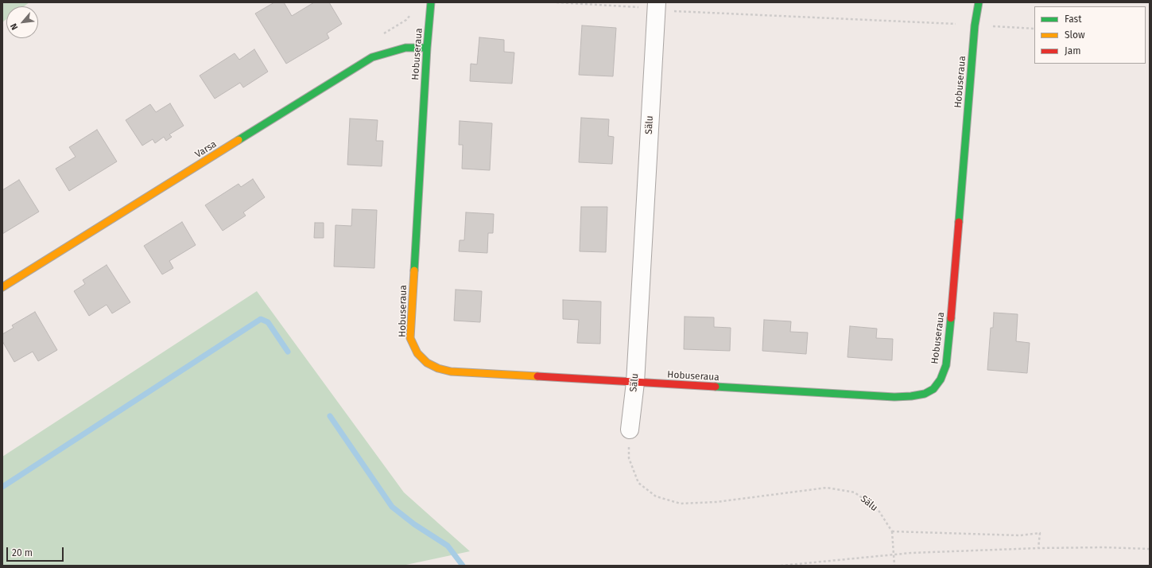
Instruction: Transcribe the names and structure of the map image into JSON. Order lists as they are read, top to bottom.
{
  "streets": {
    "street": ["Hobuseraua", "Sälu", "Varsa"]
  },
  "crossings": [
    ["Hobuseraua", "Sälu"],
    ["Hobuseraua", "Varsa"]
  ],
  "legend": ["Fast", "Slow", "Jam"],
  "scale_bar": "20 m",
  "north": "bottom left"
}
